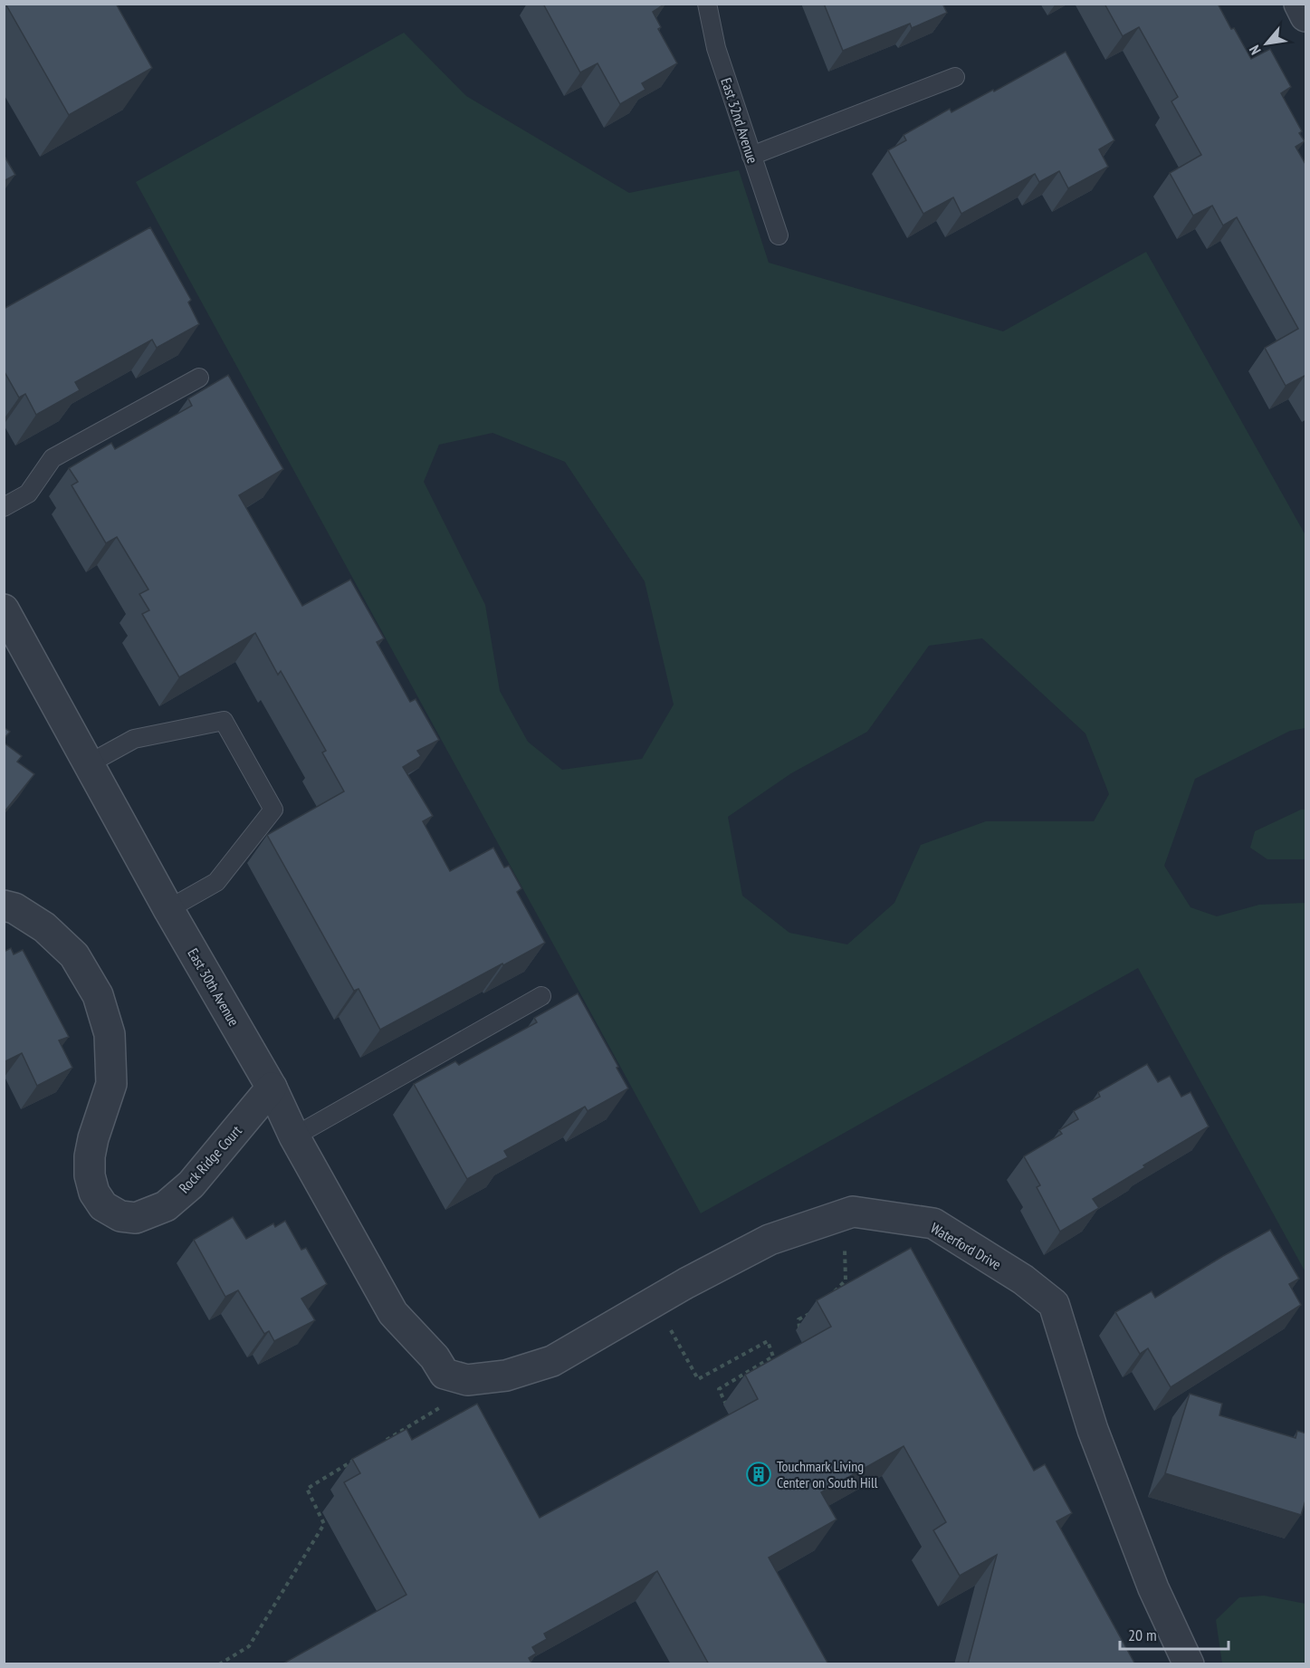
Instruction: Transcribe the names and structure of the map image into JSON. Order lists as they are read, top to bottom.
{
  "streets": {
    "street": ["East 30th Avenue", "Rock Ridge Court", "Waterford Drive"],
    "lane": ["East 32nd Avenue"]
  },
  "crossings": [
    ["East 30th Avenue", "Rock Ridge Court"],
    ["East 30th Avenue", "Waterford Drive"]
  ],
  "places": {
    "building": ["Touchmark Living Center on South Hill"]
  },
  "scale_bar": "20 m",
  "north": "bottom left"
}
